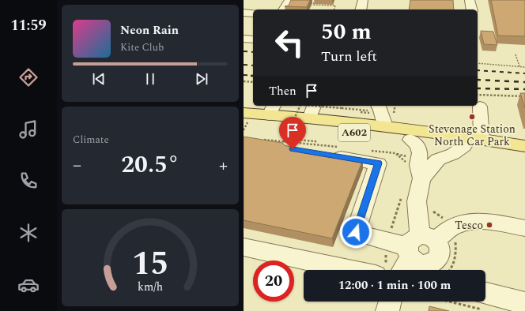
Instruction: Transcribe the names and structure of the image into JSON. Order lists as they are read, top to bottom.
{
  "streets": {
    "main road": ["A602"]
  },
  "places": ["Stevenage Station North Car Park", "Tesco"],
  "page": {
    "tabs": "11:59",
    "turn": ["50 m", "Turn left"],
    "song": ["Neon Rain", "Kite Club"],
    "then": "Then",
    "tile": "Climate",
    "heat": ["−", "20.5°", "+"],
    "limit": "20",
    "trip": "12:00 · 1 min · 100 m",
    "gauge": ["15", "km/h"]
  }
}
